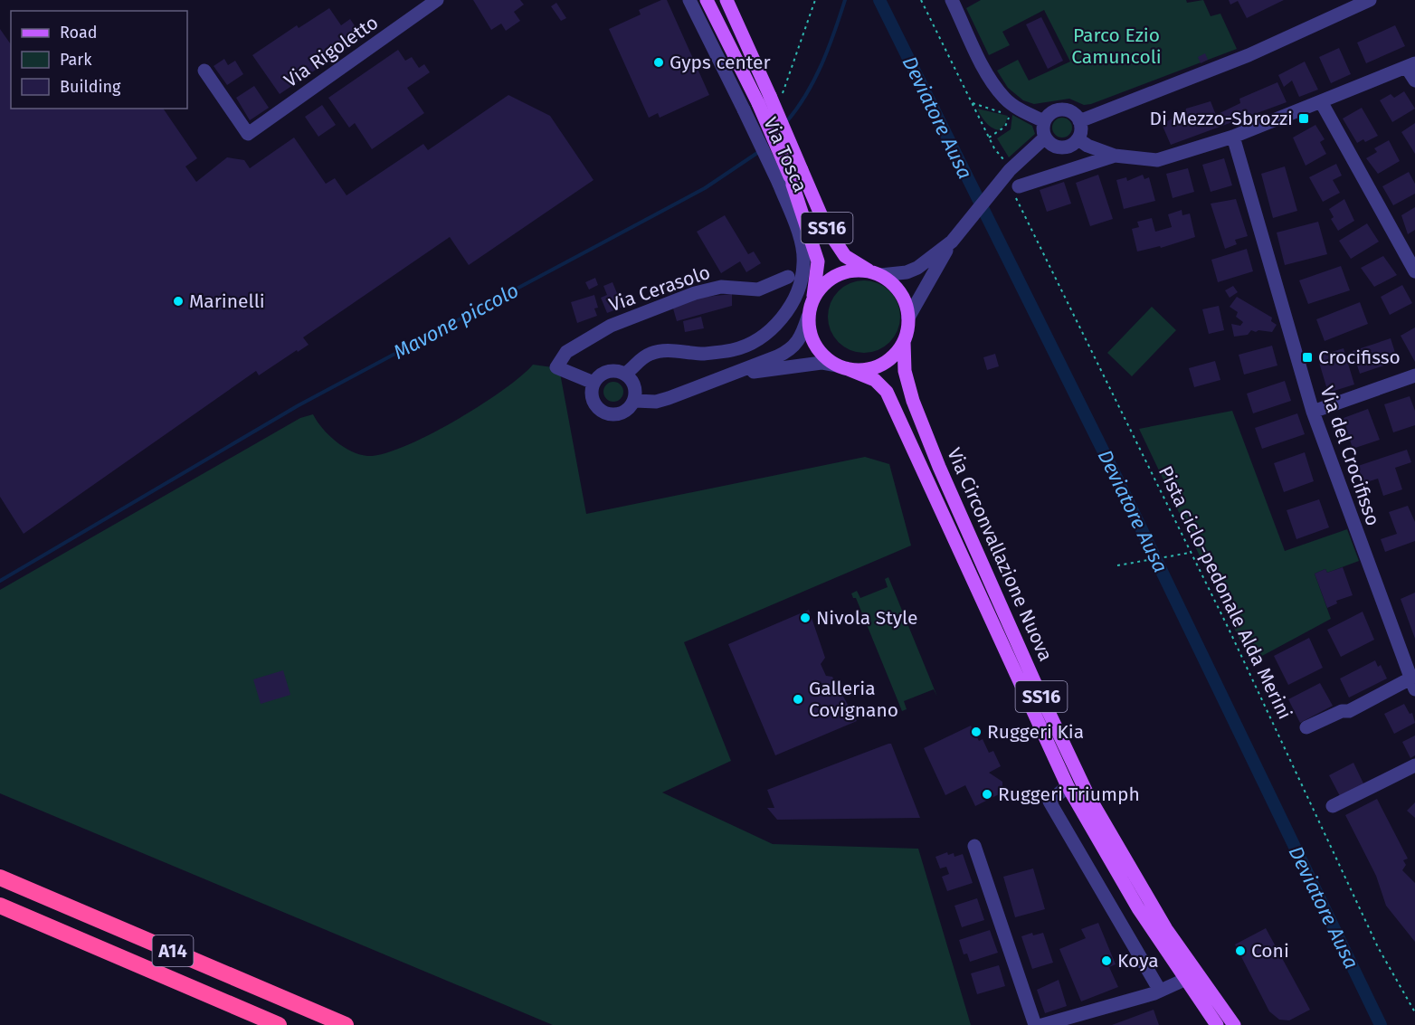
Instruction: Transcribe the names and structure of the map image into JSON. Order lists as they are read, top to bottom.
{
  "streets": {
    "highway": ["A14"],
    "main road": ["SS16", "Via Circonvallazione Nuova"],
    "street": [
      "Via Rigoletto",
      "Via Tosca",
      "Via Cerasolo",
      "Via del Crocifisso"
    ],
    "path": ["Pista ciclo-pedonale Alda Merini"]
  },
  "crossings": [
    ["Via Tosca", "SS16"],
    ["Via Tosca", "Via Cerasolo"],
    ["SS16", "Via Circonvallazione Nuova"]
  ],
  "water": ["Deviatore Ausa", "Mavone piccolo"],
  "parks": ["Parco Ezio Camuncoli"],
  "places": {
    "other": [
      "Gyps center",
      "Marinelli",
      "Nivola Style",
      "Galleria Covignano",
      "Ruggeri Kia",
      "Ruggeri Triumph",
      "Coni",
      "Koya"
    ],
    "transit": ["Di Mezzo-Sbrozzi", "Crocifisso"]
  },
  "legend": ["Road", "Park", "Building"]
}
